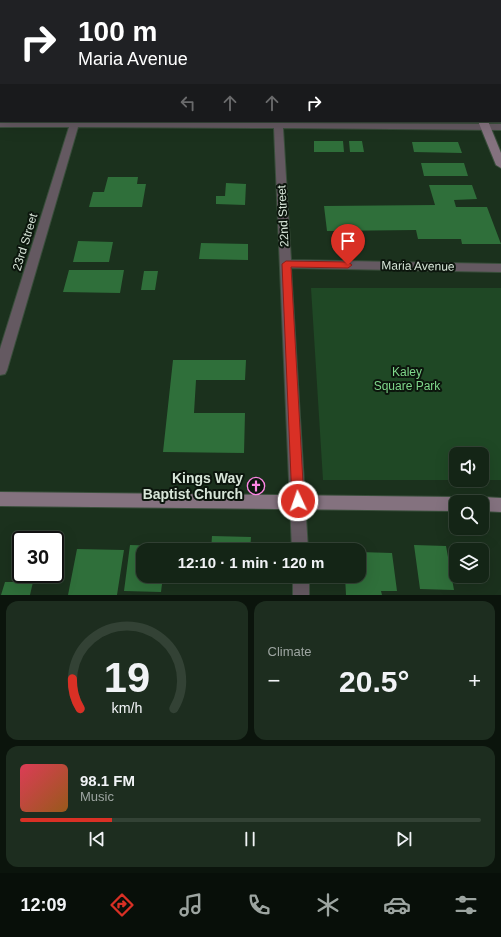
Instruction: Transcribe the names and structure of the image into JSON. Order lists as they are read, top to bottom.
{
  "streets": {
    "street": ["22nd Street", "23rd Street", "Maria Avenue"]
  },
  "crossings": [
    ["22nd Street", "Maria Avenue"]
  ],
  "parks": ["Kaley Square Park"],
  "places": {
    "church": ["Kings Way Baptist Church"]
  },
  "page": {
    "turn": ["100 m", "Maria Avenue"],
    "limit": "30",
    "trip": "12:10 · 1 min · 120 m",
    "tile": "Climate",
    "heat": ["−", "20.5°", "+"],
    "song": ["98.1 FM", "Music"],
    "tabs": "12:09",
    "gauge": ["19", "km/h"]
  }
}
